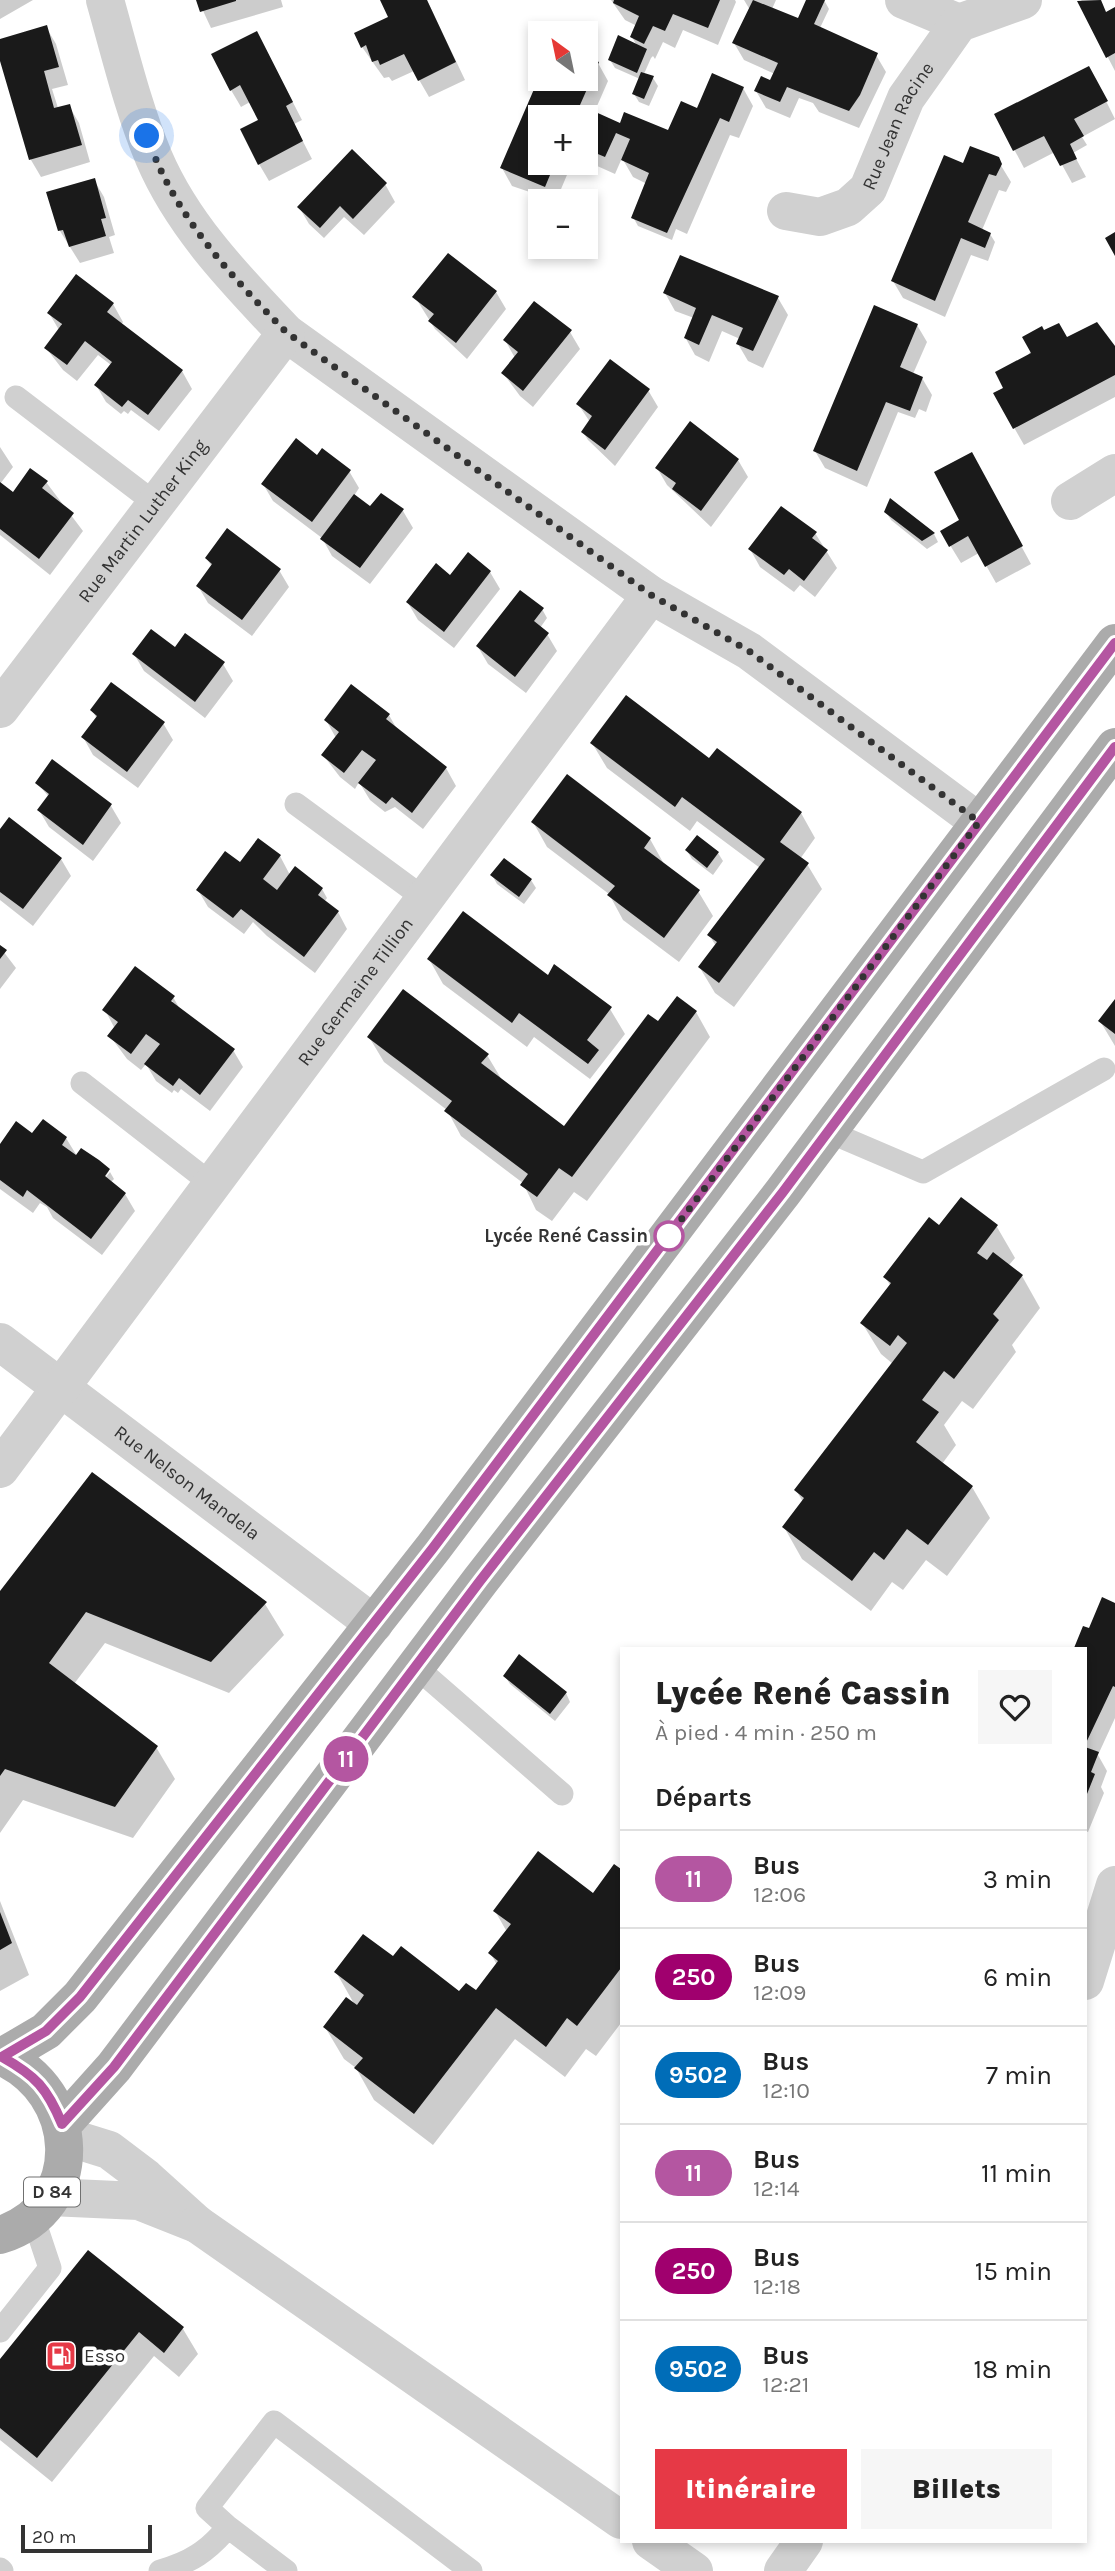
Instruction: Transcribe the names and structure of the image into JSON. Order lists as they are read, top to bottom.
{
  "streets": {
    "main road": ["D 84"],
    "street": [
      "Rue Jean Racine",
      "Rue Martin Luther King",
      "Rue Germaine Tillion",
      "Rue Nelson Mandela"
    ]
  },
  "crossings": [
    ["Rue Germaine Tillion", "Rue Nelson Mandela"]
  ],
  "places": {
    "other": ["Lycée René Cassin"],
    "fuel station": ["Esso"]
  },
  "lines": ["bus line 11"],
  "scale_bar": "20 m",
  "north": "top left",
  "page": {
    "on_map": "11",
    "map_buttons": ["+", "−"],
    "heading": [
      ["Lycée René Cassin", "À pied · 4 min · 250 m"],
      "Départs"
    ],
    "list": [
      {
        "mark": "11",
        "name": "Bus",
        "note": "12:06",
        "value": "3 min"
      },
      {
        "mark": "250",
        "name": "Bus",
        "note": "12:09",
        "value": "6 min"
      },
      {
        "mark": "9502",
        "name": "Bus",
        "note": "12:10",
        "value": "7 min"
      },
      {
        "mark": "11",
        "name": "Bus",
        "note": "12:14",
        "value": "11 min"
      },
      {
        "mark": "250",
        "name": "Bus",
        "note": "12:18",
        "value": "15 min"
      },
      {
        "mark": "9502",
        "name": "Bus",
        "note": "12:21",
        "value": "18 min"
      }
    ],
    "buttons": ["Itinéraire", "Billets"],
    "scale": "20 m"
  }
}
